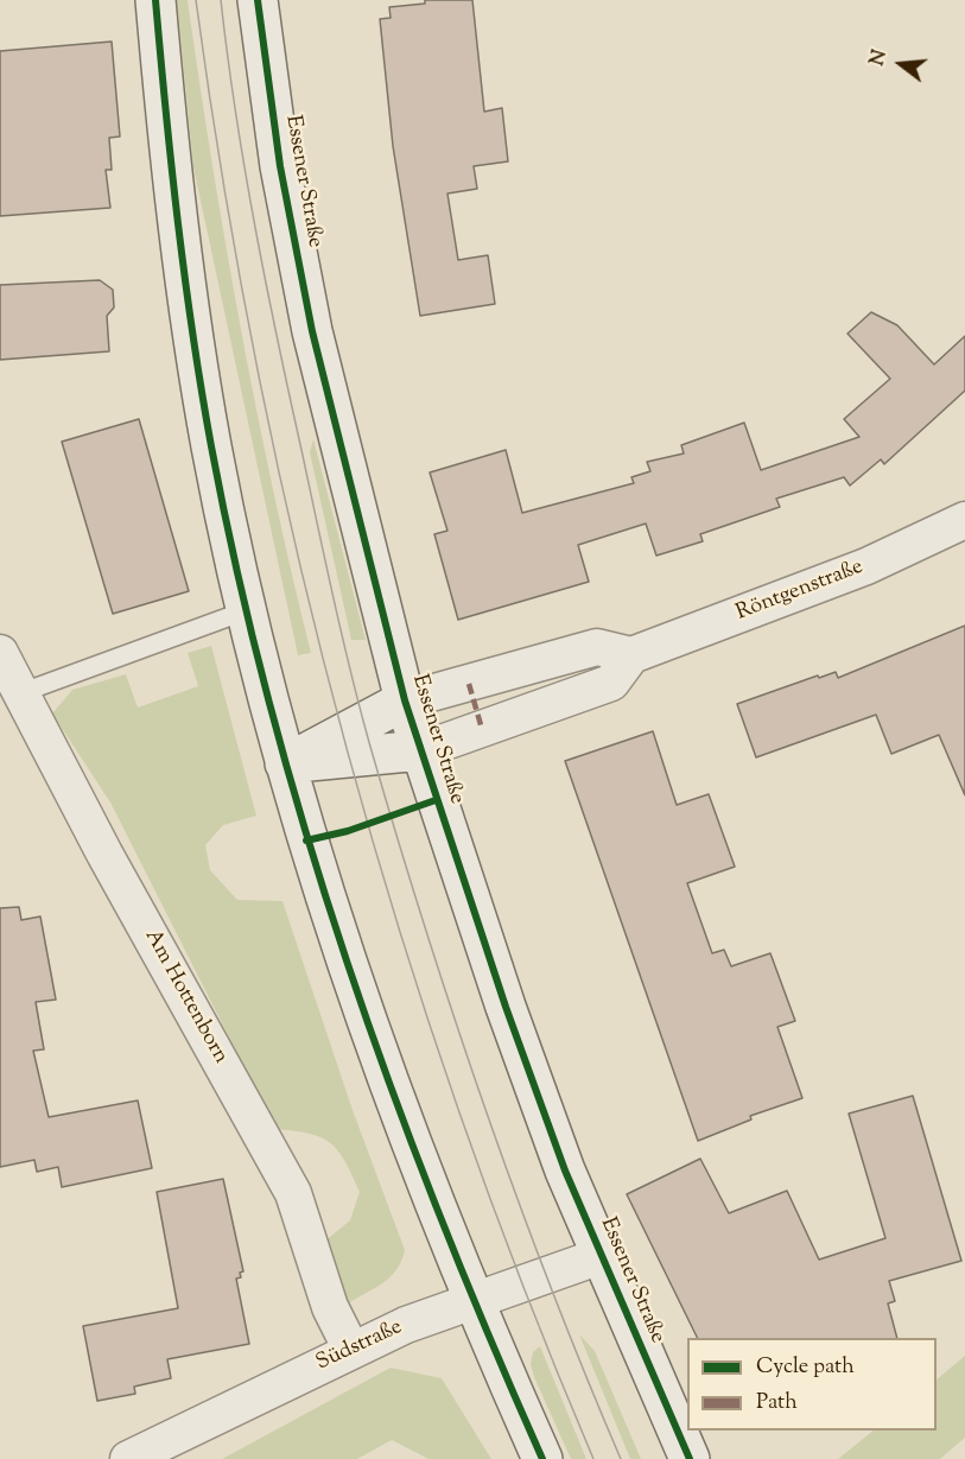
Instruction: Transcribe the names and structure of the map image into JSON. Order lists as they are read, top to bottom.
{
  "streets": {
    "main road": ["Essener Straße"],
    "street": ["Röntgenstraße", "Am Hottenborn", "Südstraße"]
  },
  "crossings": [
    ["Essener Straße", "Südstraße"],
    ["Am Hottenborn", "Südstraße"]
  ],
  "legend": ["Cycle path", "Path"],
  "north": "left"
}
